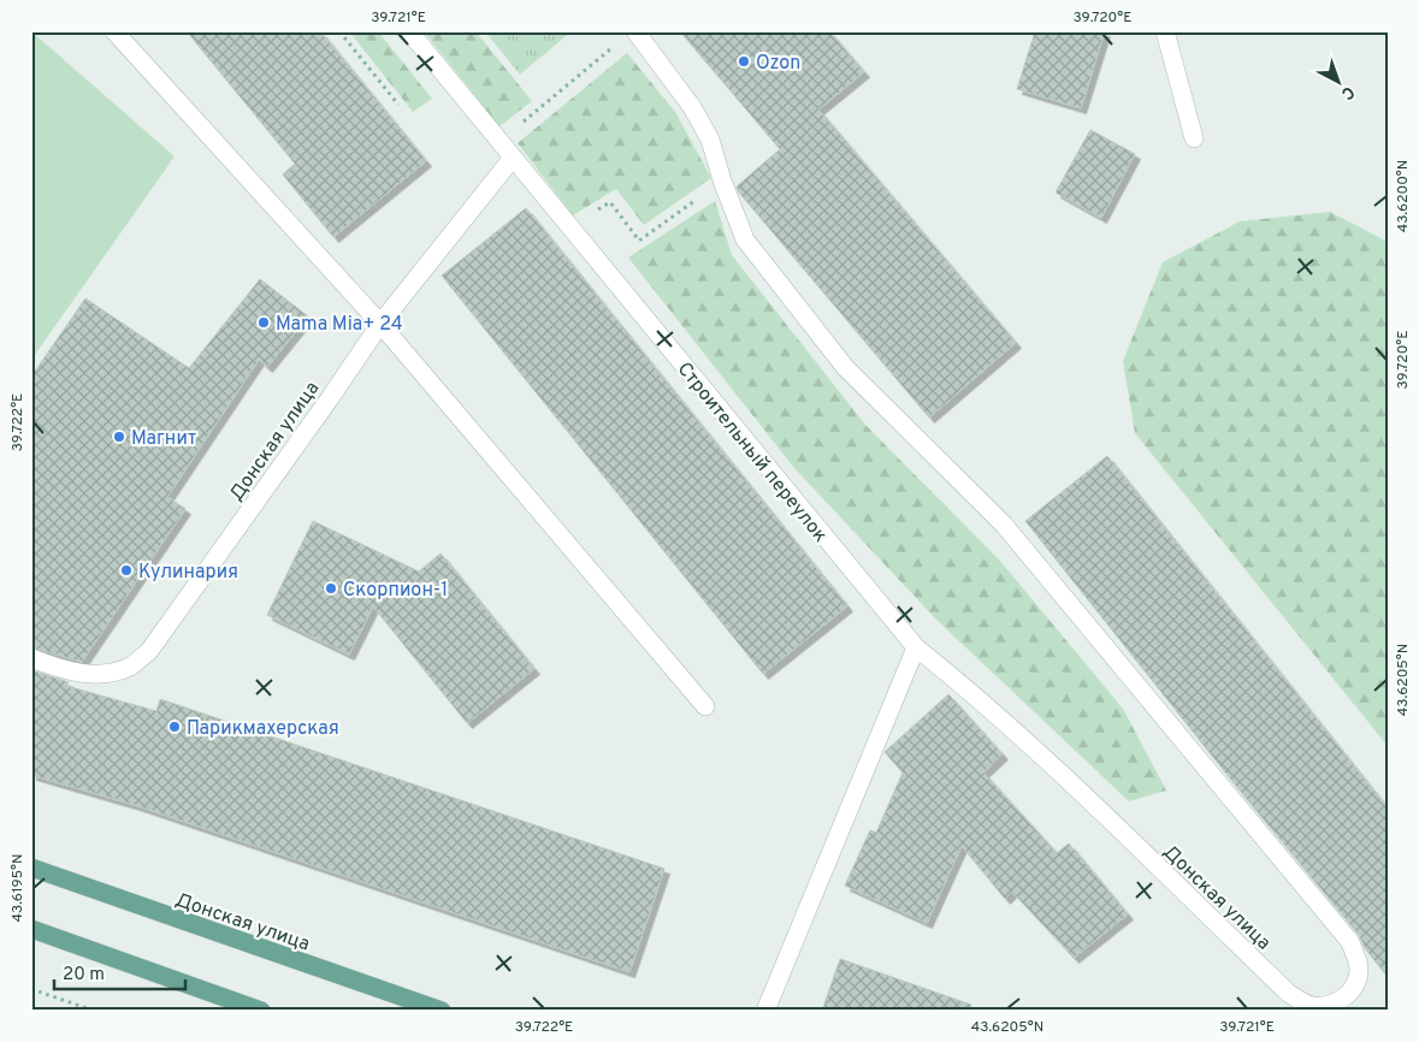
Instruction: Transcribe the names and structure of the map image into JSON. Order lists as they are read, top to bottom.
{
  "streets": {
    "main road": ["Донская улица"],
    "street": ["Строительный переулок"]
  },
  "crossings": [
    ["Донская улица", "Строительный переулок"]
  ],
  "places": [
    "Ozon",
    "Mama Mia+ 24",
    "Магнит",
    "Кулинария",
    "Скорпион-1",
    "Парикмахерская"
  ],
  "scale_bar": "20 m",
  "north": "bottom right",
  "coordinates": [
    "39.721°E",
    "39.720°E",
    "43.6200°N",
    "39.722°E",
    "43.6205°N",
    "43.6195°N"
  ]
}
